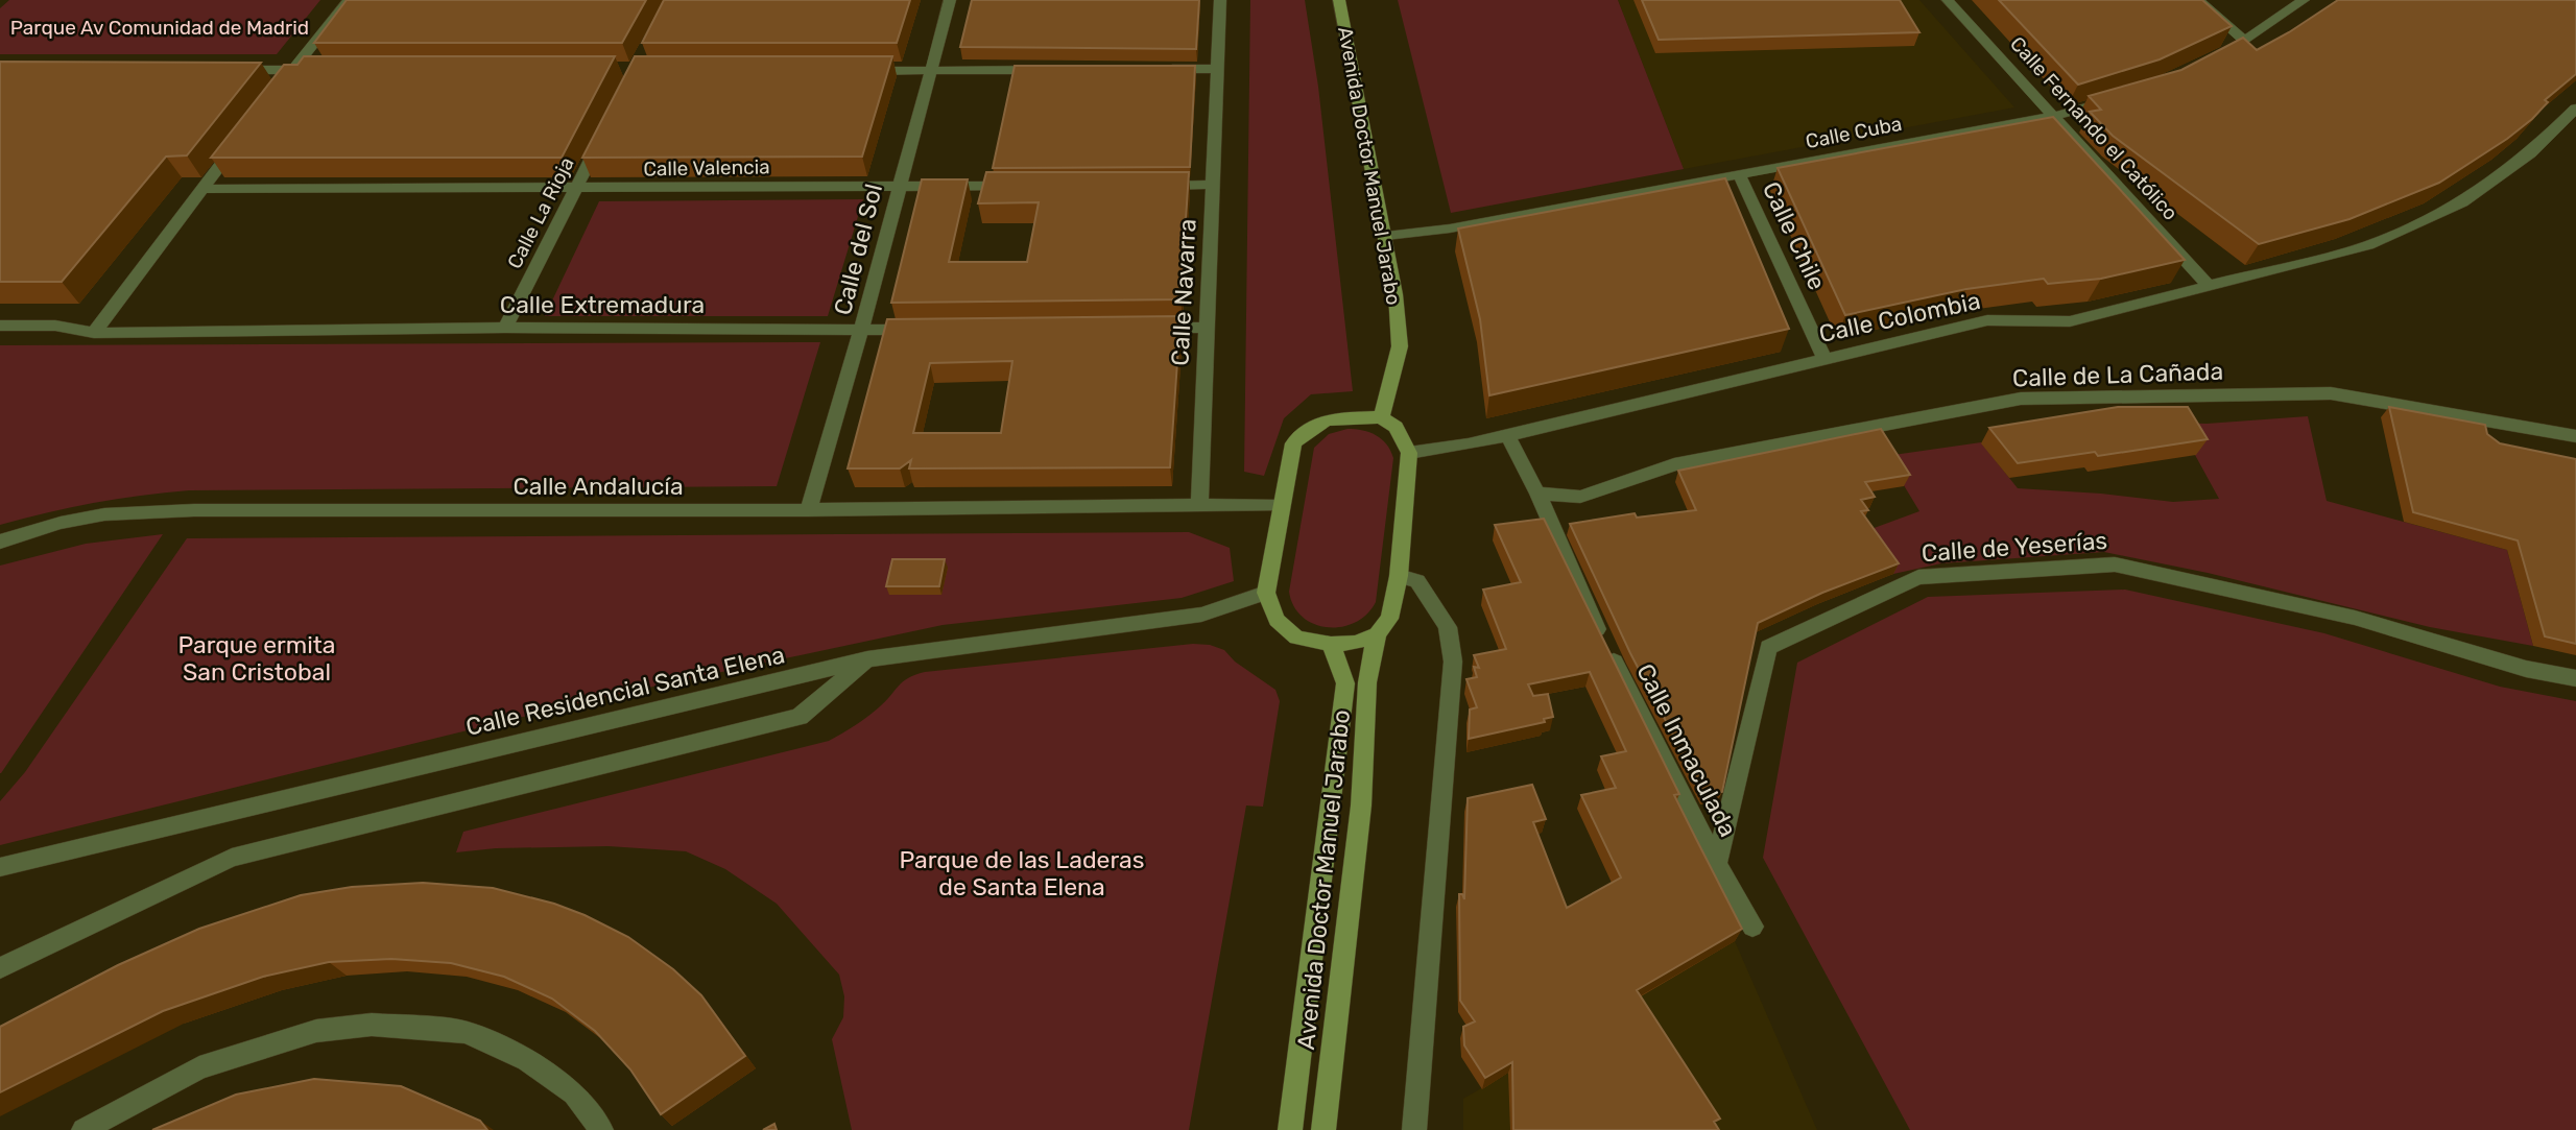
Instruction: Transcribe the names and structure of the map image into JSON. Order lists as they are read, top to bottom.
{
  "streets": {
    "street": [
      "Calle Fernando el Católico",
      "Calle Cuba",
      "Avenida Doctor Manuel Jarabo",
      "Calle Valencia",
      "Calle La Rioja",
      "Calle Chile",
      "Calle del Sol",
      "Calle Navarra",
      "Calle Extremadura",
      "Calle Colombia",
      "Calle de La Cañada",
      "Calle Andalucía",
      "Calle de Yeserías",
      "Calle Residencial Santa Elena",
      "Calle Inmaculada"
    ]
  },
  "crossings": [
    ["Calle Fernando el Católico", "Calle Cuba"],
    ["Calle Fernando el Católico", "Calle Colombia"],
    ["Calle Cuba", "Avenida Doctor Manuel Jarabo"],
    ["Calle Cuba", "Calle Chile"],
    ["Avenida Doctor Manuel Jarabo", "Calle Colombia"],
    ["Calle Valencia", "Calle La Rioja"],
    ["Calle Valencia", "Calle del Sol"],
    ["Calle La Rioja", "Calle Extremadura"],
    ["Calle Chile", "Calle Colombia"],
    ["Calle del Sol", "Calle Extremadura"],
    ["Calle del Sol", "Calle Andalucía"],
    ["Calle Navarra", "Calle Andalucía"],
    ["Calle Colombia", "Calle Inmaculada"],
    ["Calle de La Cañada", "Calle Inmaculada"],
    ["Calle de Yeserías", "Calle Inmaculada"]
  ],
  "parks": ["Parque Av Comunidad de Madrid", "Parque ermita San Cristobal", "Parque de las Laderas de Santa Elena"]
}
